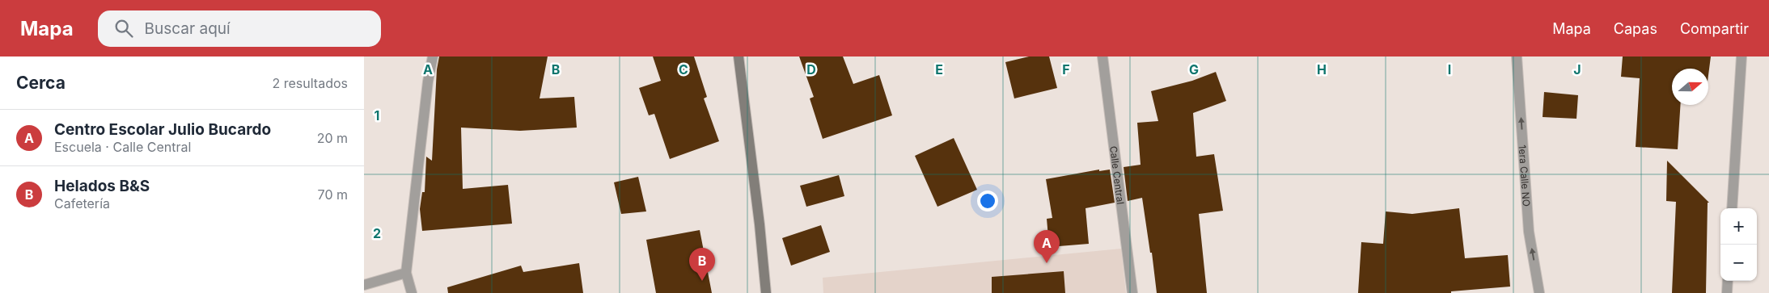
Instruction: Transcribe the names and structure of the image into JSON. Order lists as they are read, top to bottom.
{
  "streets": {
    "street": ["Calle Central", "1era Calle NO"]
  },
  "one_way": ["1era Calle NO"],
  "north": "right",
  "page": {
    "header": "Mapa",
    "search": "Buscar aquí",
    "nav": ["Mapa", "Capas", "Compartir"],
    "heading": ["Cerca", "2 resultados"],
    "list": [
      {
        "mark": "A",
        "name": "Centro Escolar Julio Bucardo",
        "note": "Escuela · Calle Central",
        "value": "20 m"
      },
      {
        "mark": "B",
        "name": "Helados B&S",
        "note": "Cafetería",
        "value": "70 m"
      }
    ],
    "map_buttons": ["+", "−"],
    "pins": ["A", "B"]
  },
  "grid": {
    "columns": [
      "A",
      "B",
      "C",
      "D",
      "E",
      "F",
      "G",
      "H",
      "I",
      "J"
    ],
    "rows": ["1", "2"]
  }
}
